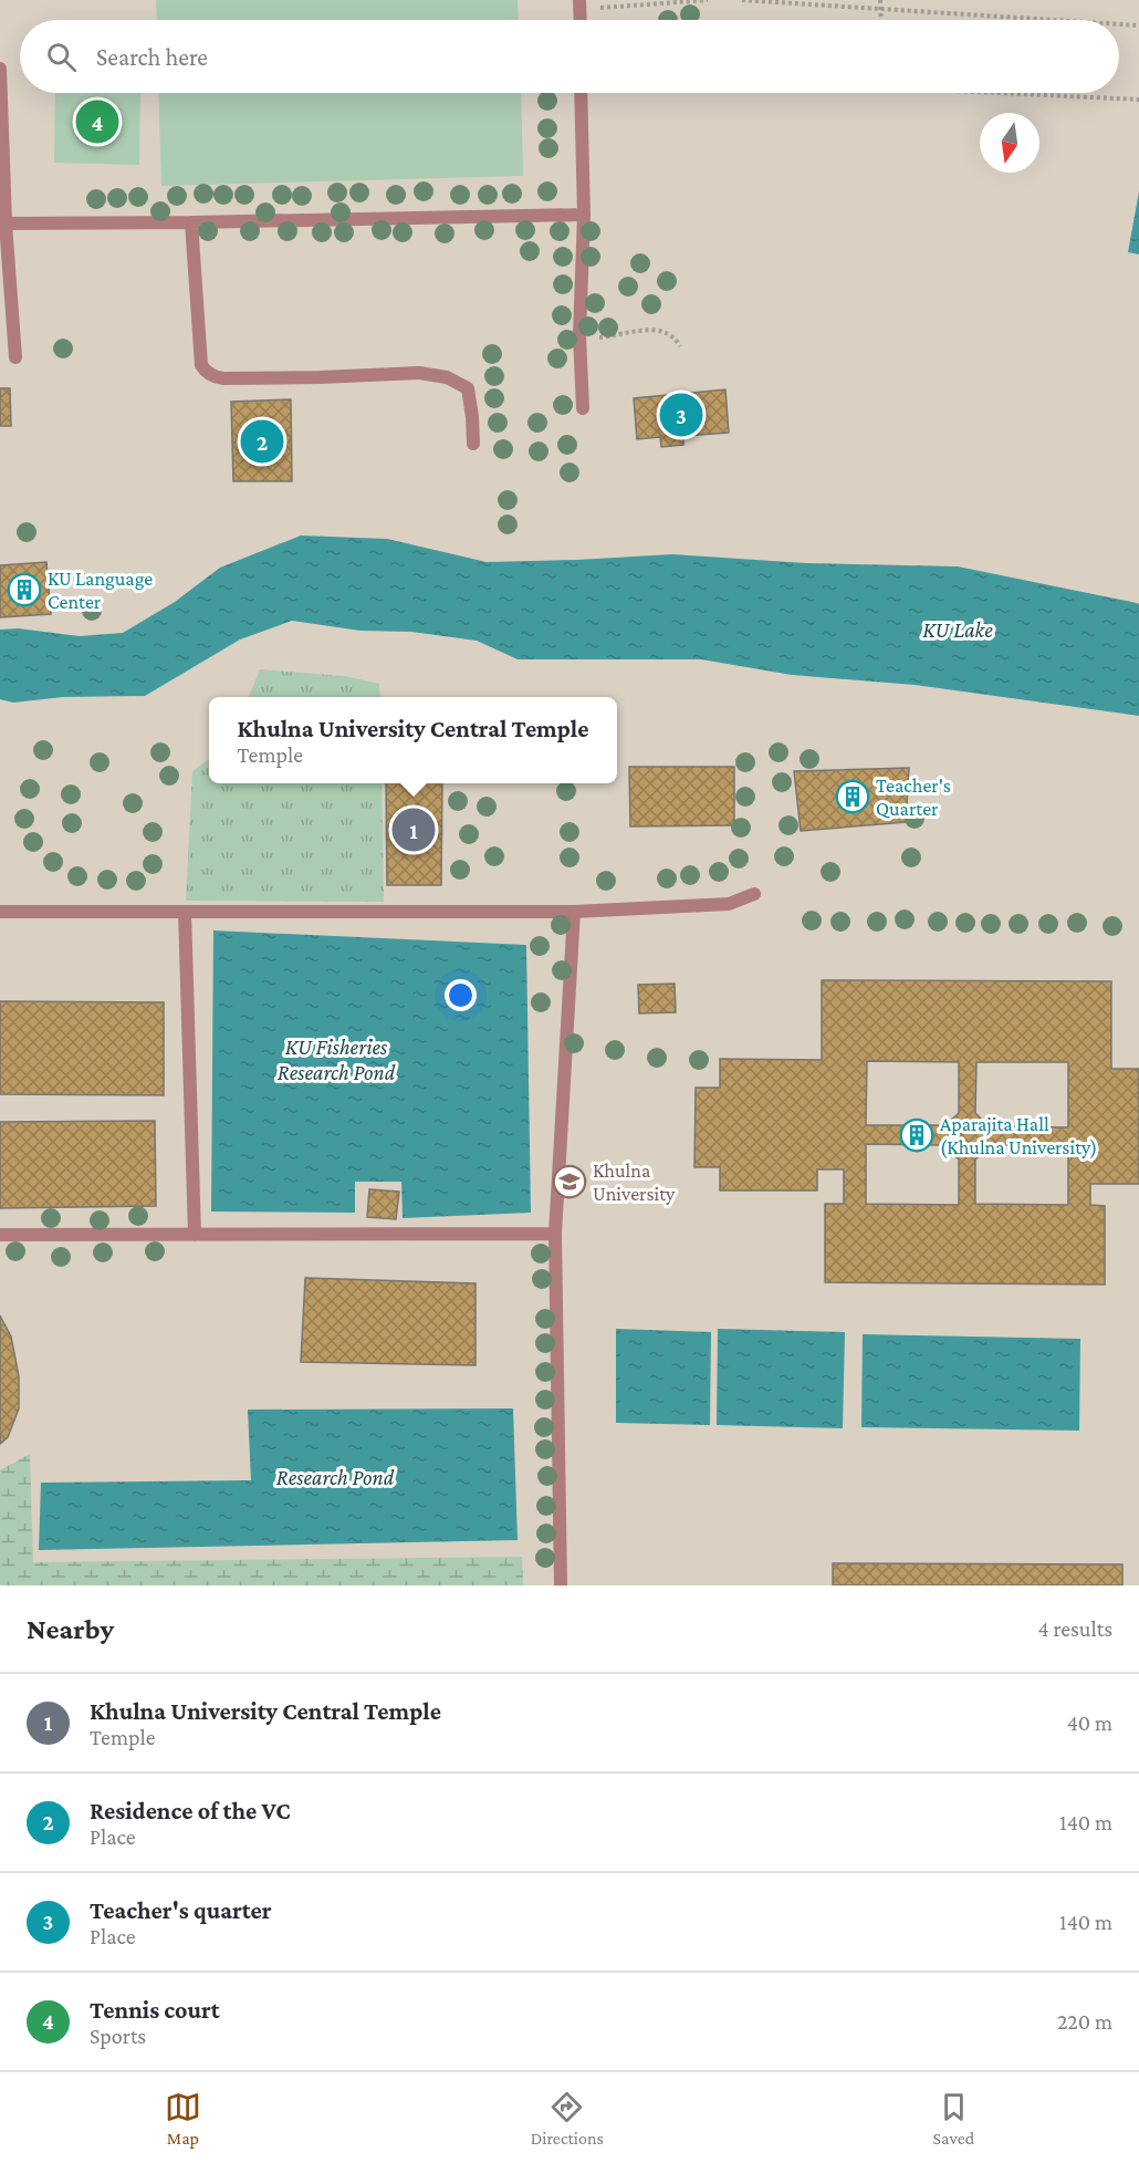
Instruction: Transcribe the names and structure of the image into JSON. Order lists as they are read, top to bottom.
{
  "water": ["KU Lake", "KU Fisheries Research Pond", "Research Pond"],
  "places": {
    "building": ["KU Language Center", "Teacher's Quarter", "Aparajita Hall (Khulna University)"],
    "school or university": ["Khulna University"]
  },
  "north": "bottom",
  "page": {
    "search": "Search here",
    "pins": [
      "4",
      "3",
      "2",
      "1"
    ],
    "popup": ["Khulna University Central Temple", "Temple"],
    "heading": ["Nearby", "4 results"],
    "list": [
      {
        "mark": "1",
        "name": "Khulna University Central Temple",
        "note": "Temple",
        "value": "40 m"
      },
      {
        "mark": "2",
        "name": "Residence of the VC",
        "note": "Place",
        "value": "140 m"
      },
      {
        "mark": "3",
        "name": "Teacher's quarter",
        "note": "Place",
        "value": "140 m"
      },
      {
        "mark": "4",
        "name": "Tennis court",
        "note": "Sports",
        "value": "220 m"
      }
    ],
    "nav": ["Map", "Directions", "Saved"]
  }
}
